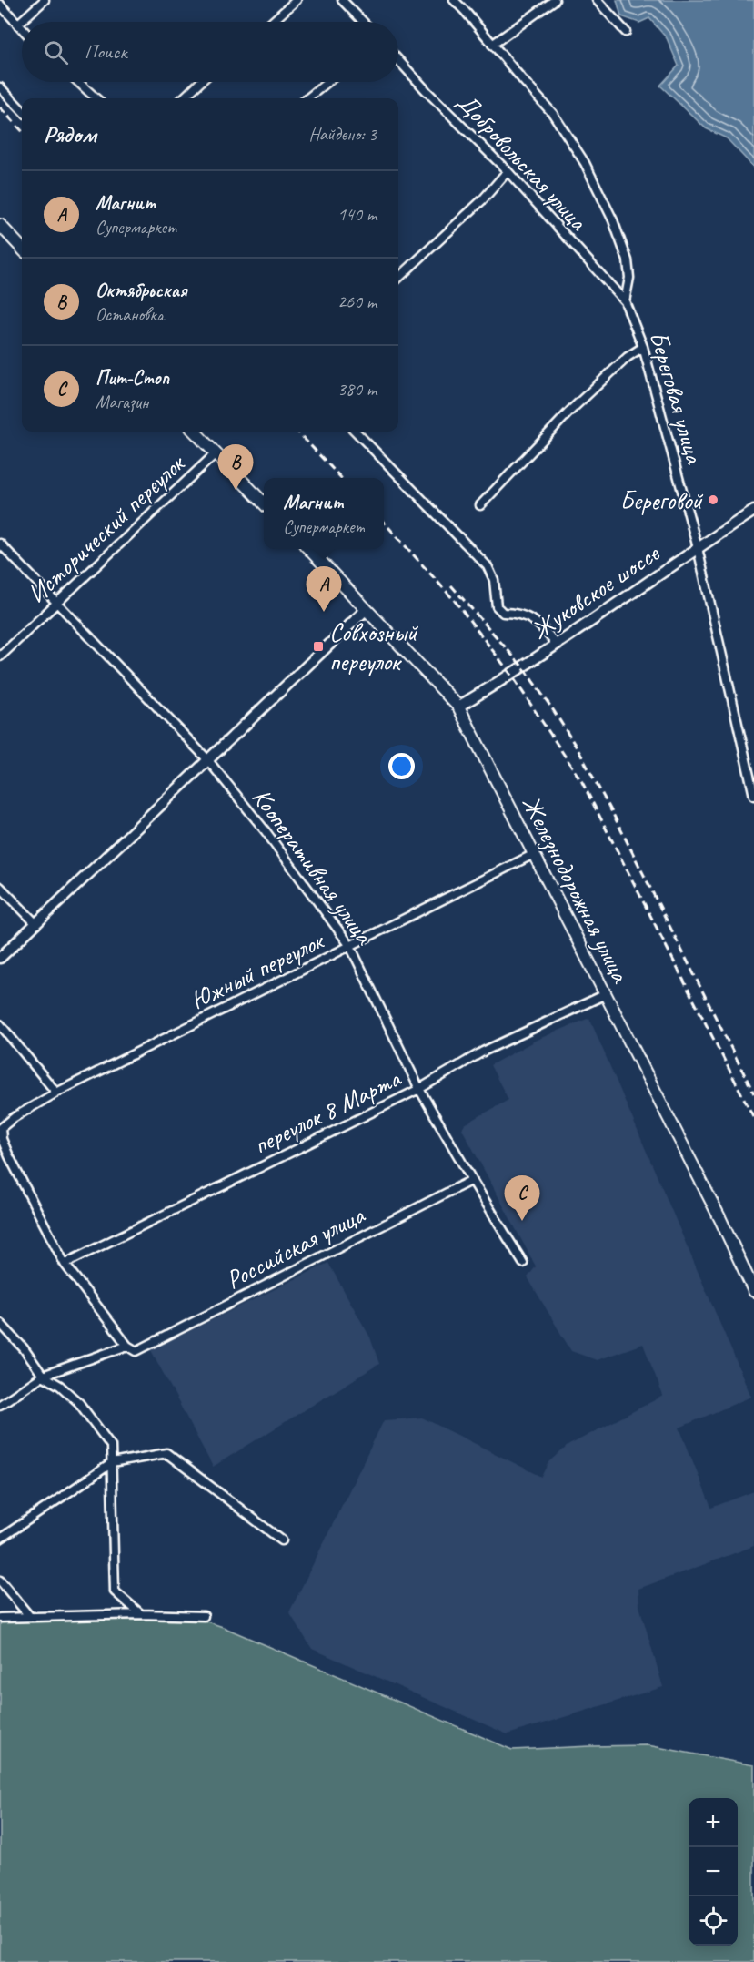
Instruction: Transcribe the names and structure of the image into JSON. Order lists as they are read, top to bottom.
{
  "streets": {
    "main road": ["Железнодорожная улица"],
    "street": [
      "Добровольская улица",
      "Береговая улица",
      "Исторический переулок",
      "Жуковское шоссе",
      "Кооперативная улица",
      "Южный переулок",
      "переулок 8 Марта",
      "Российская улица"
    ]
  },
  "crossings": [
    ["Добровольская улица", "Береговая улица"],
    ["Береговая улица", "Жуковское шоссе"],
    ["Исторический переулок", "Кооперативная улица"],
    ["Жуковское шоссе", "Железнодорожная улица"],
    ["Кооперативная улица", "Южный переулок"],
    ["Кооперативная улица", "переулок 8 Марта"],
    ["Кооперативная улица", "Российская улица"],
    ["Железнодорожная улица", "Южный переулок"],
    ["Железнодорожная улица", "переулок 8 Марта"]
  ],
  "places": {
    "other": ["Береговой"],
    "transit": ["Совхозный переулок"]
  },
  "page": {
    "search": "Поиск",
    "heading": ["Рядом", "Найдено: 3"],
    "list": [
      {
        "mark": "A",
        "name": "Магнит",
        "note": "Супермаркет",
        "value": "140 m"
      },
      {
        "mark": "B",
        "name": "Октябрьская",
        "note": "Остановка",
        "value": "260 m"
      },
      {
        "mark": "C",
        "name": "Пит-Стоп",
        "note": "Магазин",
        "value": "380 m"
      }
    ],
    "pins": ["B", "A", "C"],
    "popup": ["Магнит", "Супермаркет"],
    "map_buttons": ["+", "−"]
  }
}
